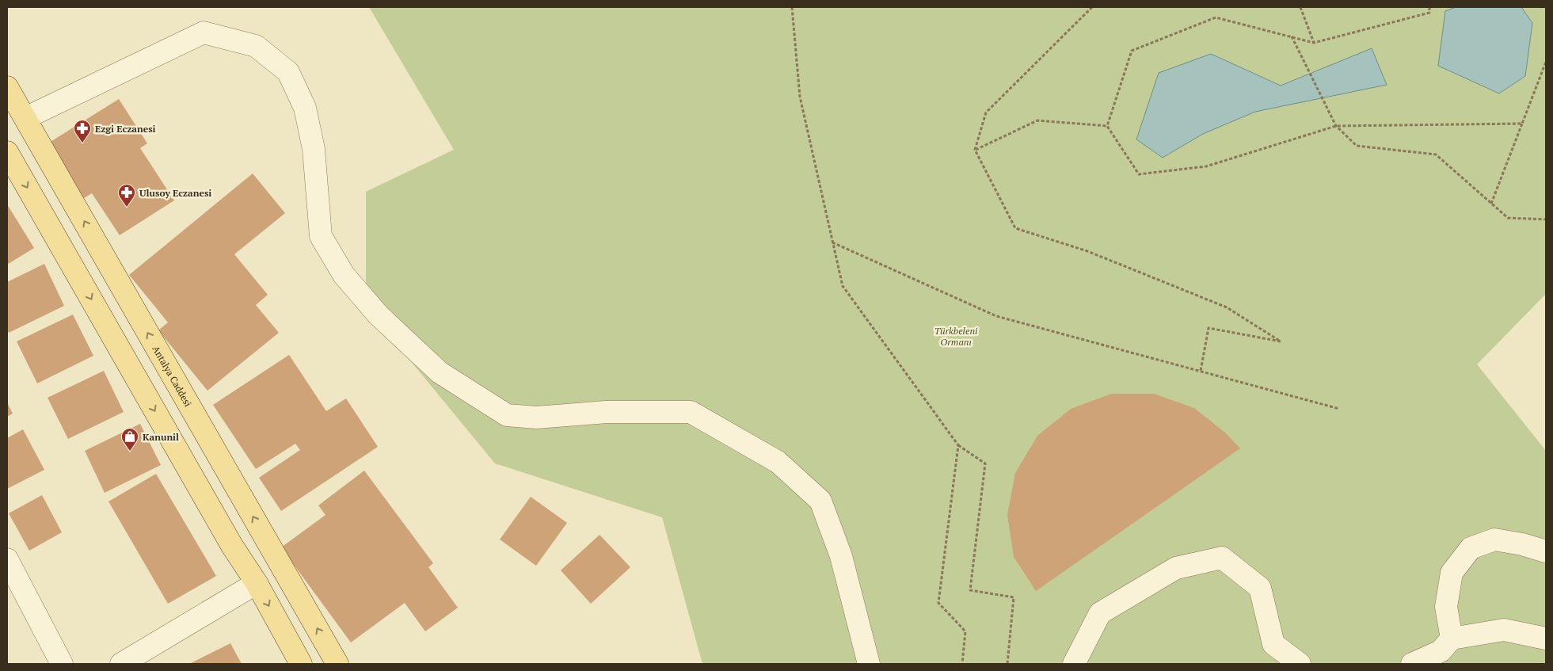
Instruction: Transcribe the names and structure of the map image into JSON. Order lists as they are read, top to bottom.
{
  "streets": {
    "main road": ["Antalya Caddesi"]
  },
  "parks": ["Türkbeleni Ormanı"],
  "places": {
    "pharmacy": ["Ezgi Eczanesi", "Ulusoy Eczanesi"],
    "shop": ["Kanunil"]
  }
}
